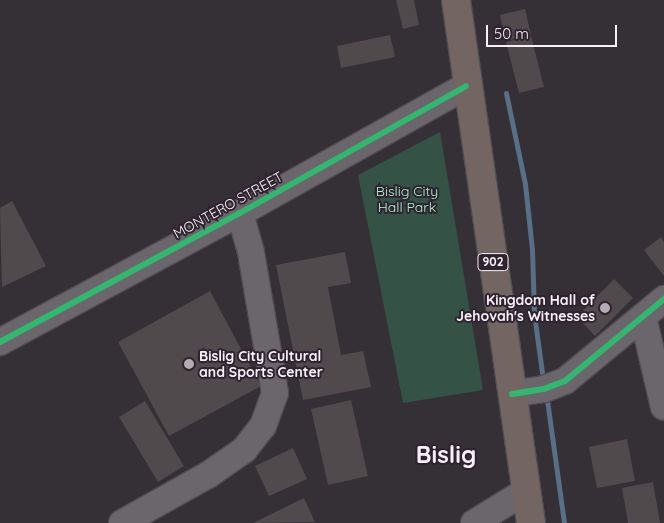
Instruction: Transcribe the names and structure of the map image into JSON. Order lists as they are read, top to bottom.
{
  "streets": {
    "highway": ["902"],
    "street": ["MONTERO STREET"]
  },
  "crossings": [
    ["MONTERO STREET", "902"]
  ],
  "districts": ["Bislig"],
  "parks": ["Bislig City Hall Park"],
  "places": ["Kingdom Hall of Jehovah's Witnesses", "Bislig City Cultural and Sports Center"],
  "scale_bar": "50 m"
}
